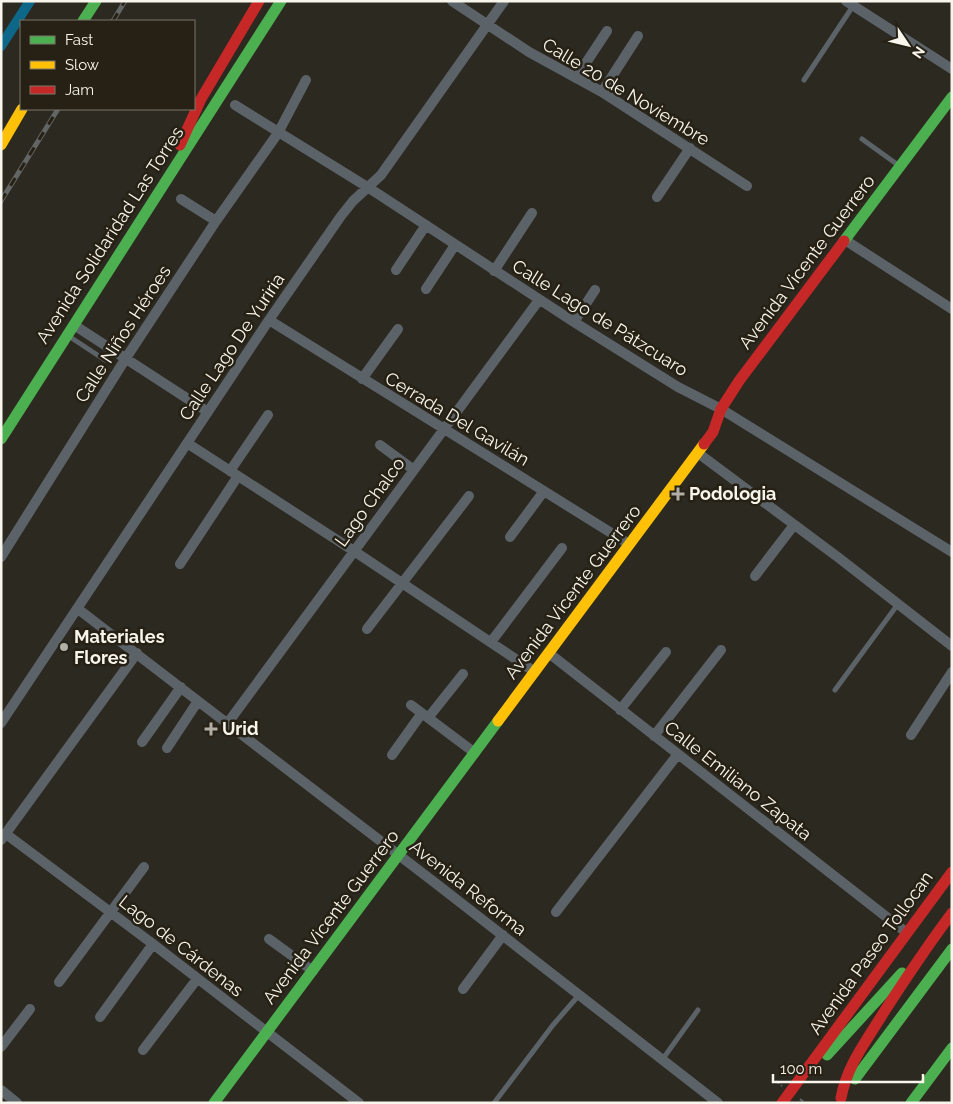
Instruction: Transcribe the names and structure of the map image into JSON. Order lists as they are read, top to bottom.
{
  "streets": {
    "main road": ["Avenida Solidaridad Las Torres", "Avenida Vicente Guerrero", "Avenida Paseo Tollocan"],
    "street": [
      "Calle 20 de Noviembre",
      "Calle Lago de Pátzcuaro",
      "Calle Niños Héroes",
      "Calle Lago De Yuriria",
      "Cerrada Del Gavilán",
      "Lago Chalco",
      "Calle Emiliano Zapata",
      "Avenida Reforma",
      "Lago de Cárdenas"
    ]
  },
  "crossings": [
    ["Calle 20 de Noviembre", "Calle Lago De Yuriria"],
    ["Avenida Vicente Guerrero", "Calle Lago de Pátzcuaro"],
    ["Avenida Vicente Guerrero", "Cerrada Del Gavilán"],
    ["Avenida Vicente Guerrero", "Calle Emiliano Zapata"],
    ["Avenida Vicente Guerrero", "Avenida Reforma"],
    ["Avenida Vicente Guerrero", "Lago de Cárdenas"],
    ["Calle Lago de Pátzcuaro", "Calle Niños Héroes"],
    ["Calle Lago de Pátzcuaro", "Calle Lago De Yuriria"],
    ["Calle Lago de Pátzcuaro", "Lago Chalco"],
    ["Calle Lago De Yuriria", "Cerrada Del Gavilán"],
    ["Calle Lago De Yuriria", "Avenida Reforma"],
    ["Cerrada Del Gavilán", "Lago Chalco"],
    ["Lago Chalco", "Avenida Reforma"],
    ["Calle Emiliano Zapata", "Avenida Paseo Tollocan"]
  ],
  "places": {
    "health": ["Podologia", "Urid"],
    "other": ["Materiales Flores"]
  },
  "legend": ["Fast", "Slow", "Jam"],
  "scale_bar": "100 m",
  "north": "bottom right"
}
